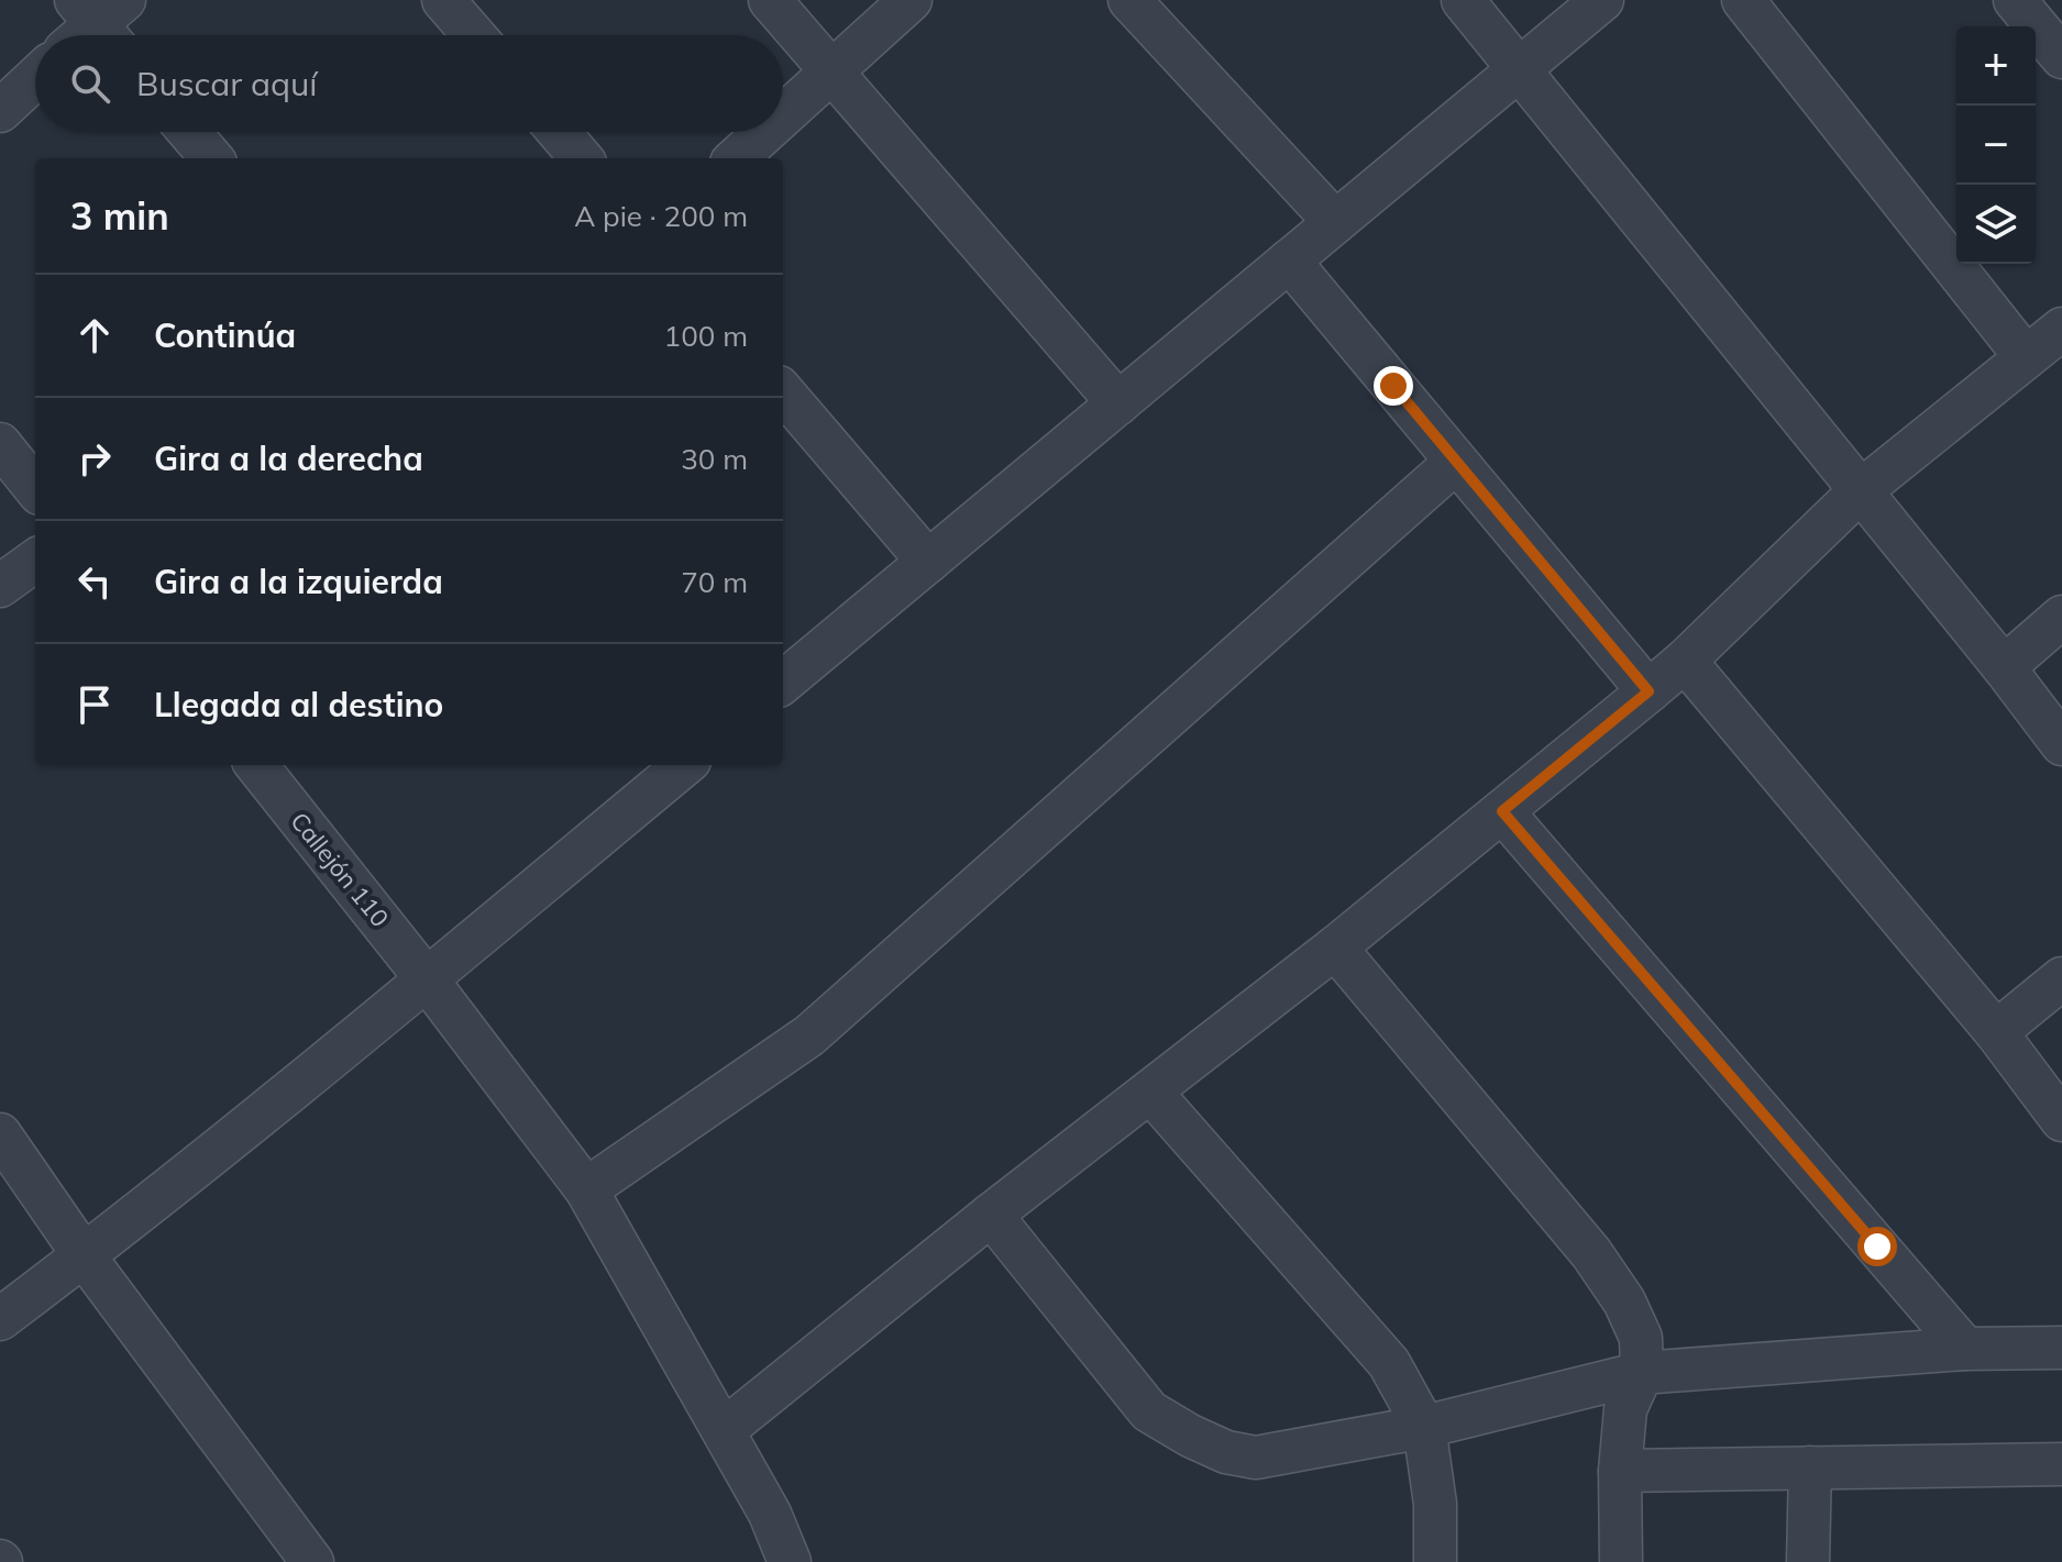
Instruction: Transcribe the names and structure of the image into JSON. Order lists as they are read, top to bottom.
{
  "streets": {
    "street": ["Callejón 110"]
  },
  "page": {
    "map_buttons": ["+", "−"],
    "search": "Buscar aquí",
    "heading": ["3 min", "A pie · 200 m"],
    "list": [
      ["Continúa", "100 m"],
      ["Gira a la derecha", "30 m"],
      ["Gira a la izquierda", "70 m"],
      "Llegada al destino"
    ]
  }
}
